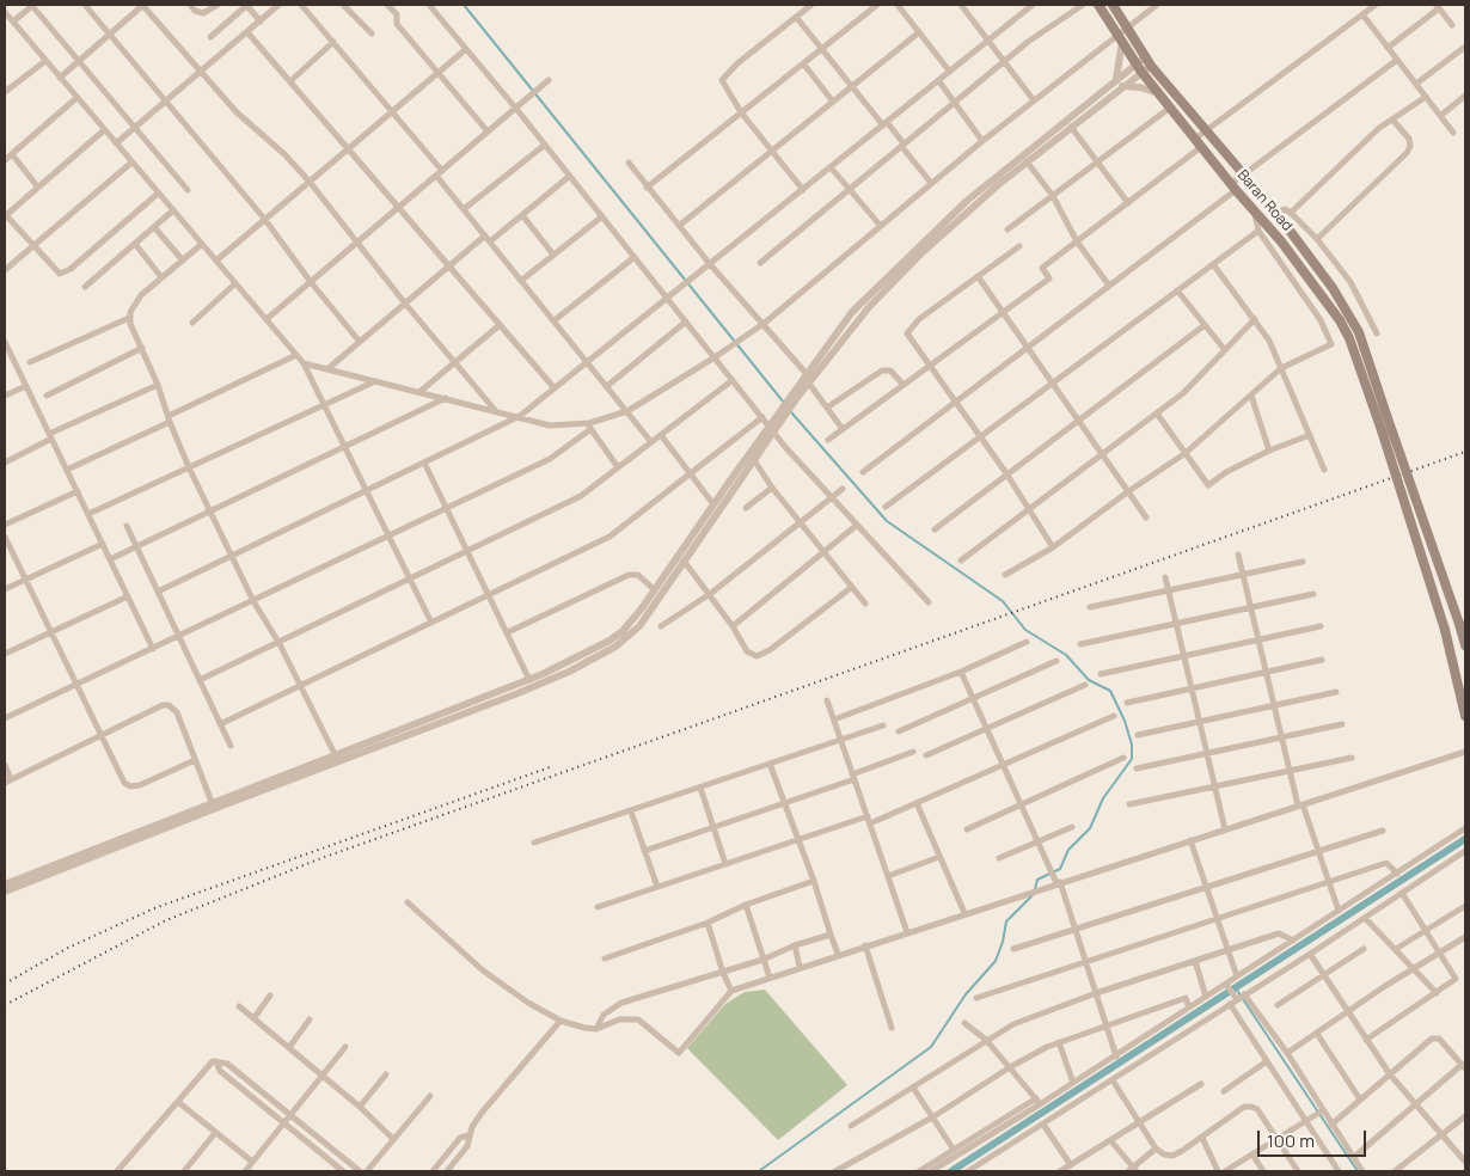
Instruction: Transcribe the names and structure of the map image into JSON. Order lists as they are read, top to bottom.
{
  "streets": {
    "main road": ["Baran Road"]
  },
  "scale_bar": "100 m"
}
